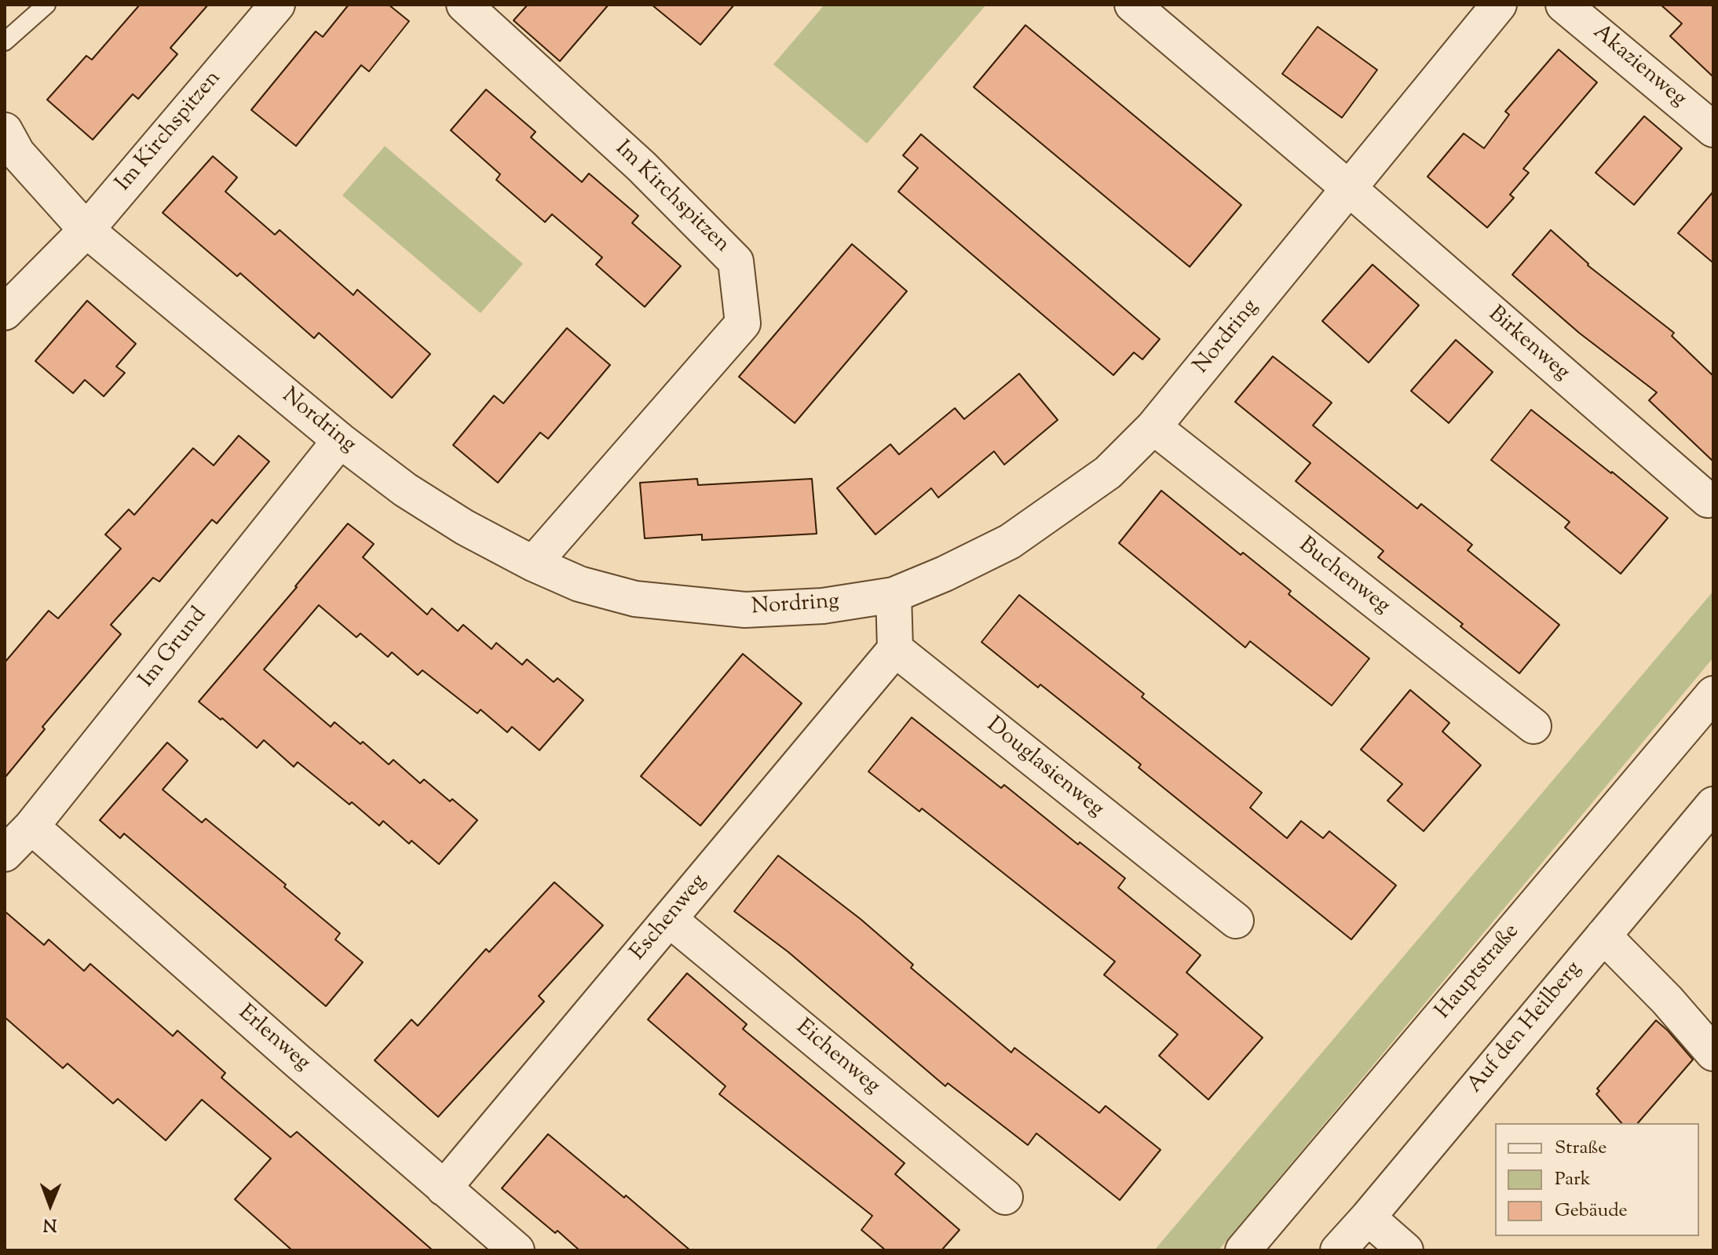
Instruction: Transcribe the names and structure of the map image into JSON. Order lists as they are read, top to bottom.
{
  "streets": {
    "street": [
      "Akazienweg",
      "Im Kirchspitzen",
      "Nordring",
      "Birkenweg",
      "Buchenweg",
      "Im Grund",
      "Douglasienweg",
      "Eschenweg",
      "Hauptstraße",
      "Auf den Heilberg",
      "Erlenweg",
      "Eichenweg"
    ]
  },
  "crossings": [
    ["Im Kirchspitzen", "Nordring"],
    ["Nordring", "Birkenweg"],
    ["Nordring", "Buchenweg"],
    ["Nordring", "Im Grund"],
    ["Im Grund", "Erlenweg"],
    ["Douglasienweg", "Eschenweg"],
    ["Eschenweg", "Erlenweg"],
    ["Eschenweg", "Eichenweg"]
  ],
  "legend": ["Straße", "Park", "Gebäude"],
  "north": "bottom"
}
